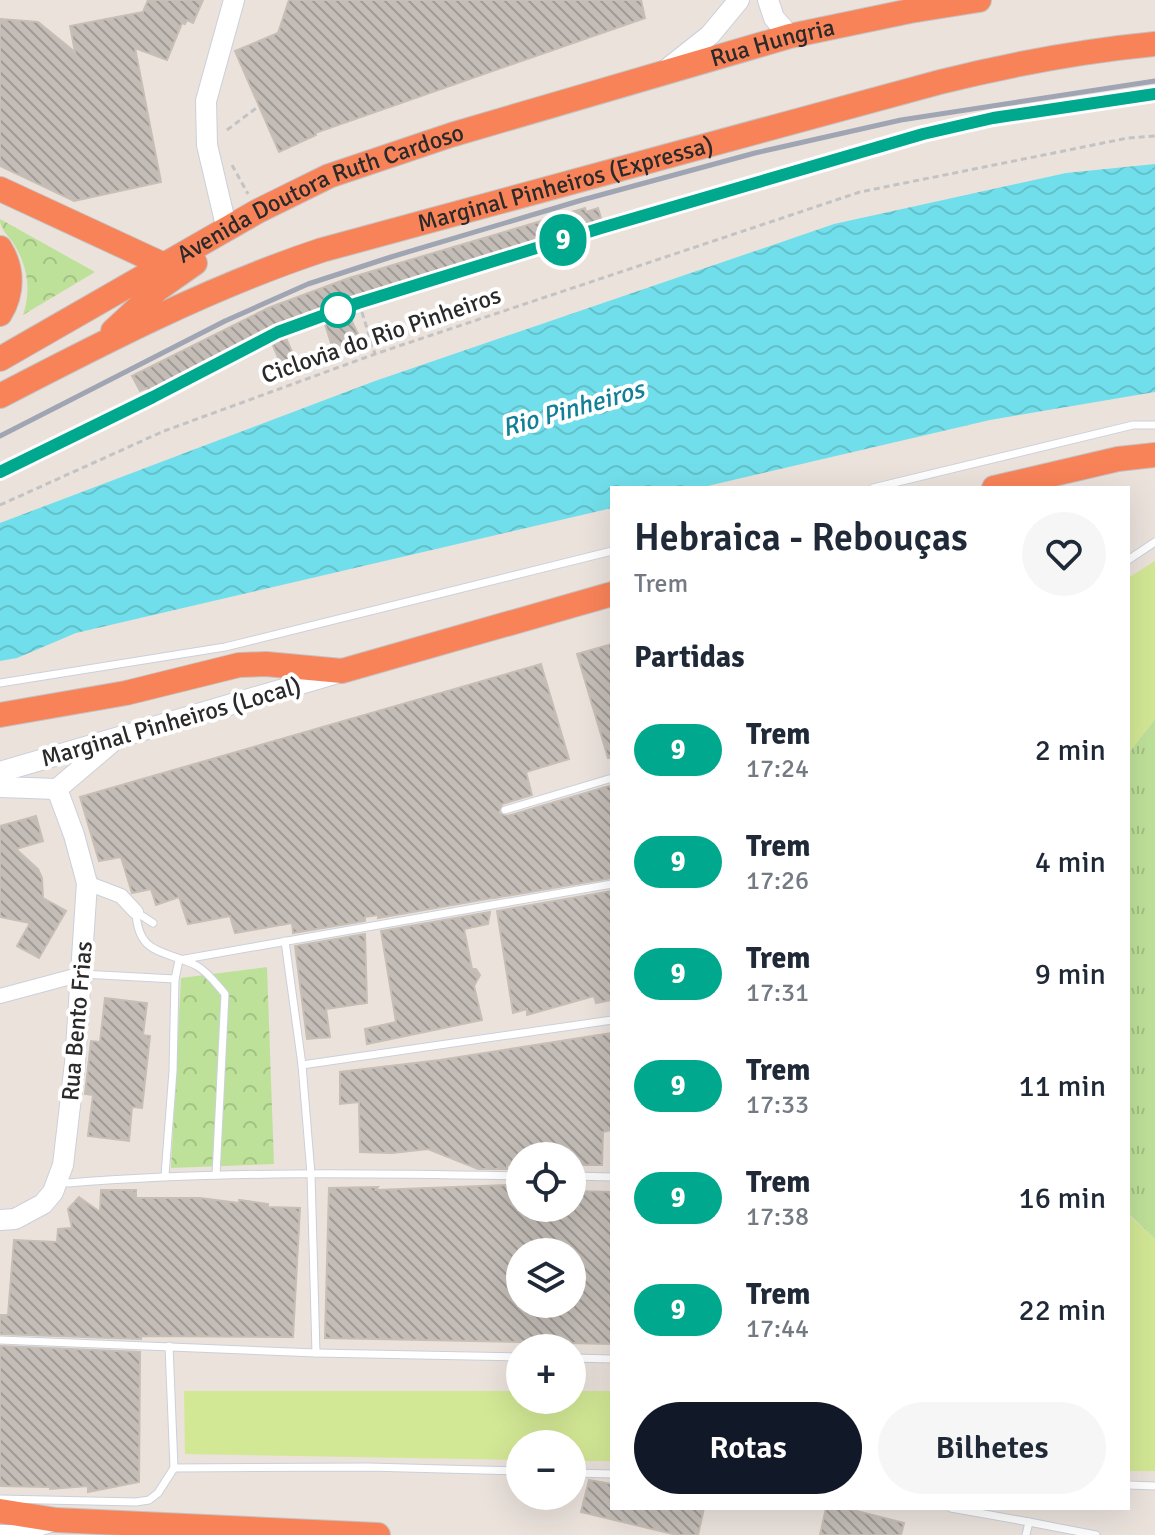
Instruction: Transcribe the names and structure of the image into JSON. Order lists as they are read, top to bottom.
{
  "streets": {
    "highway": ["Rua Hungria", "Marginal Pinheiros (Expressa)", "Avenida Doutora Ruth Cardoso"],
    "main road": ["Marginal Pinheiros (Local)", "Rua Bento Frias"],
    "path": ["Ciclovia do Rio Pinheiros"]
  },
  "crossings": [
    ["Rua Hungria", "Avenida Doutora Ruth Cardoso"]
  ],
  "water": ["Rio Pinheiros"],
  "page": {
    "on_map": "9",
    "heading": [
      ["Hebraica - Rebouças", "Trem"],
      "Partidas"
    ],
    "list": [
      {
        "mark": "9",
        "name": "Trem",
        "note": "17:24",
        "value": "2 min"
      },
      {
        "mark": "9",
        "name": "Trem",
        "note": "17:26",
        "value": "4 min"
      },
      {
        "mark": "9",
        "name": "Trem",
        "note": "17:31",
        "value": "9 min"
      },
      {
        "mark": "9",
        "name": "Trem",
        "note": "17:33",
        "value": "11 min"
      },
      {
        "mark": "9",
        "name": "Trem",
        "note": "17:38",
        "value": "16 min"
      },
      {
        "mark": "9",
        "name": "Trem",
        "note": "17:44",
        "value": "22 min"
      }
    ],
    "map_buttons": ["+", "−"],
    "buttons": ["Rotas", "Bilhetes"]
  }
}
